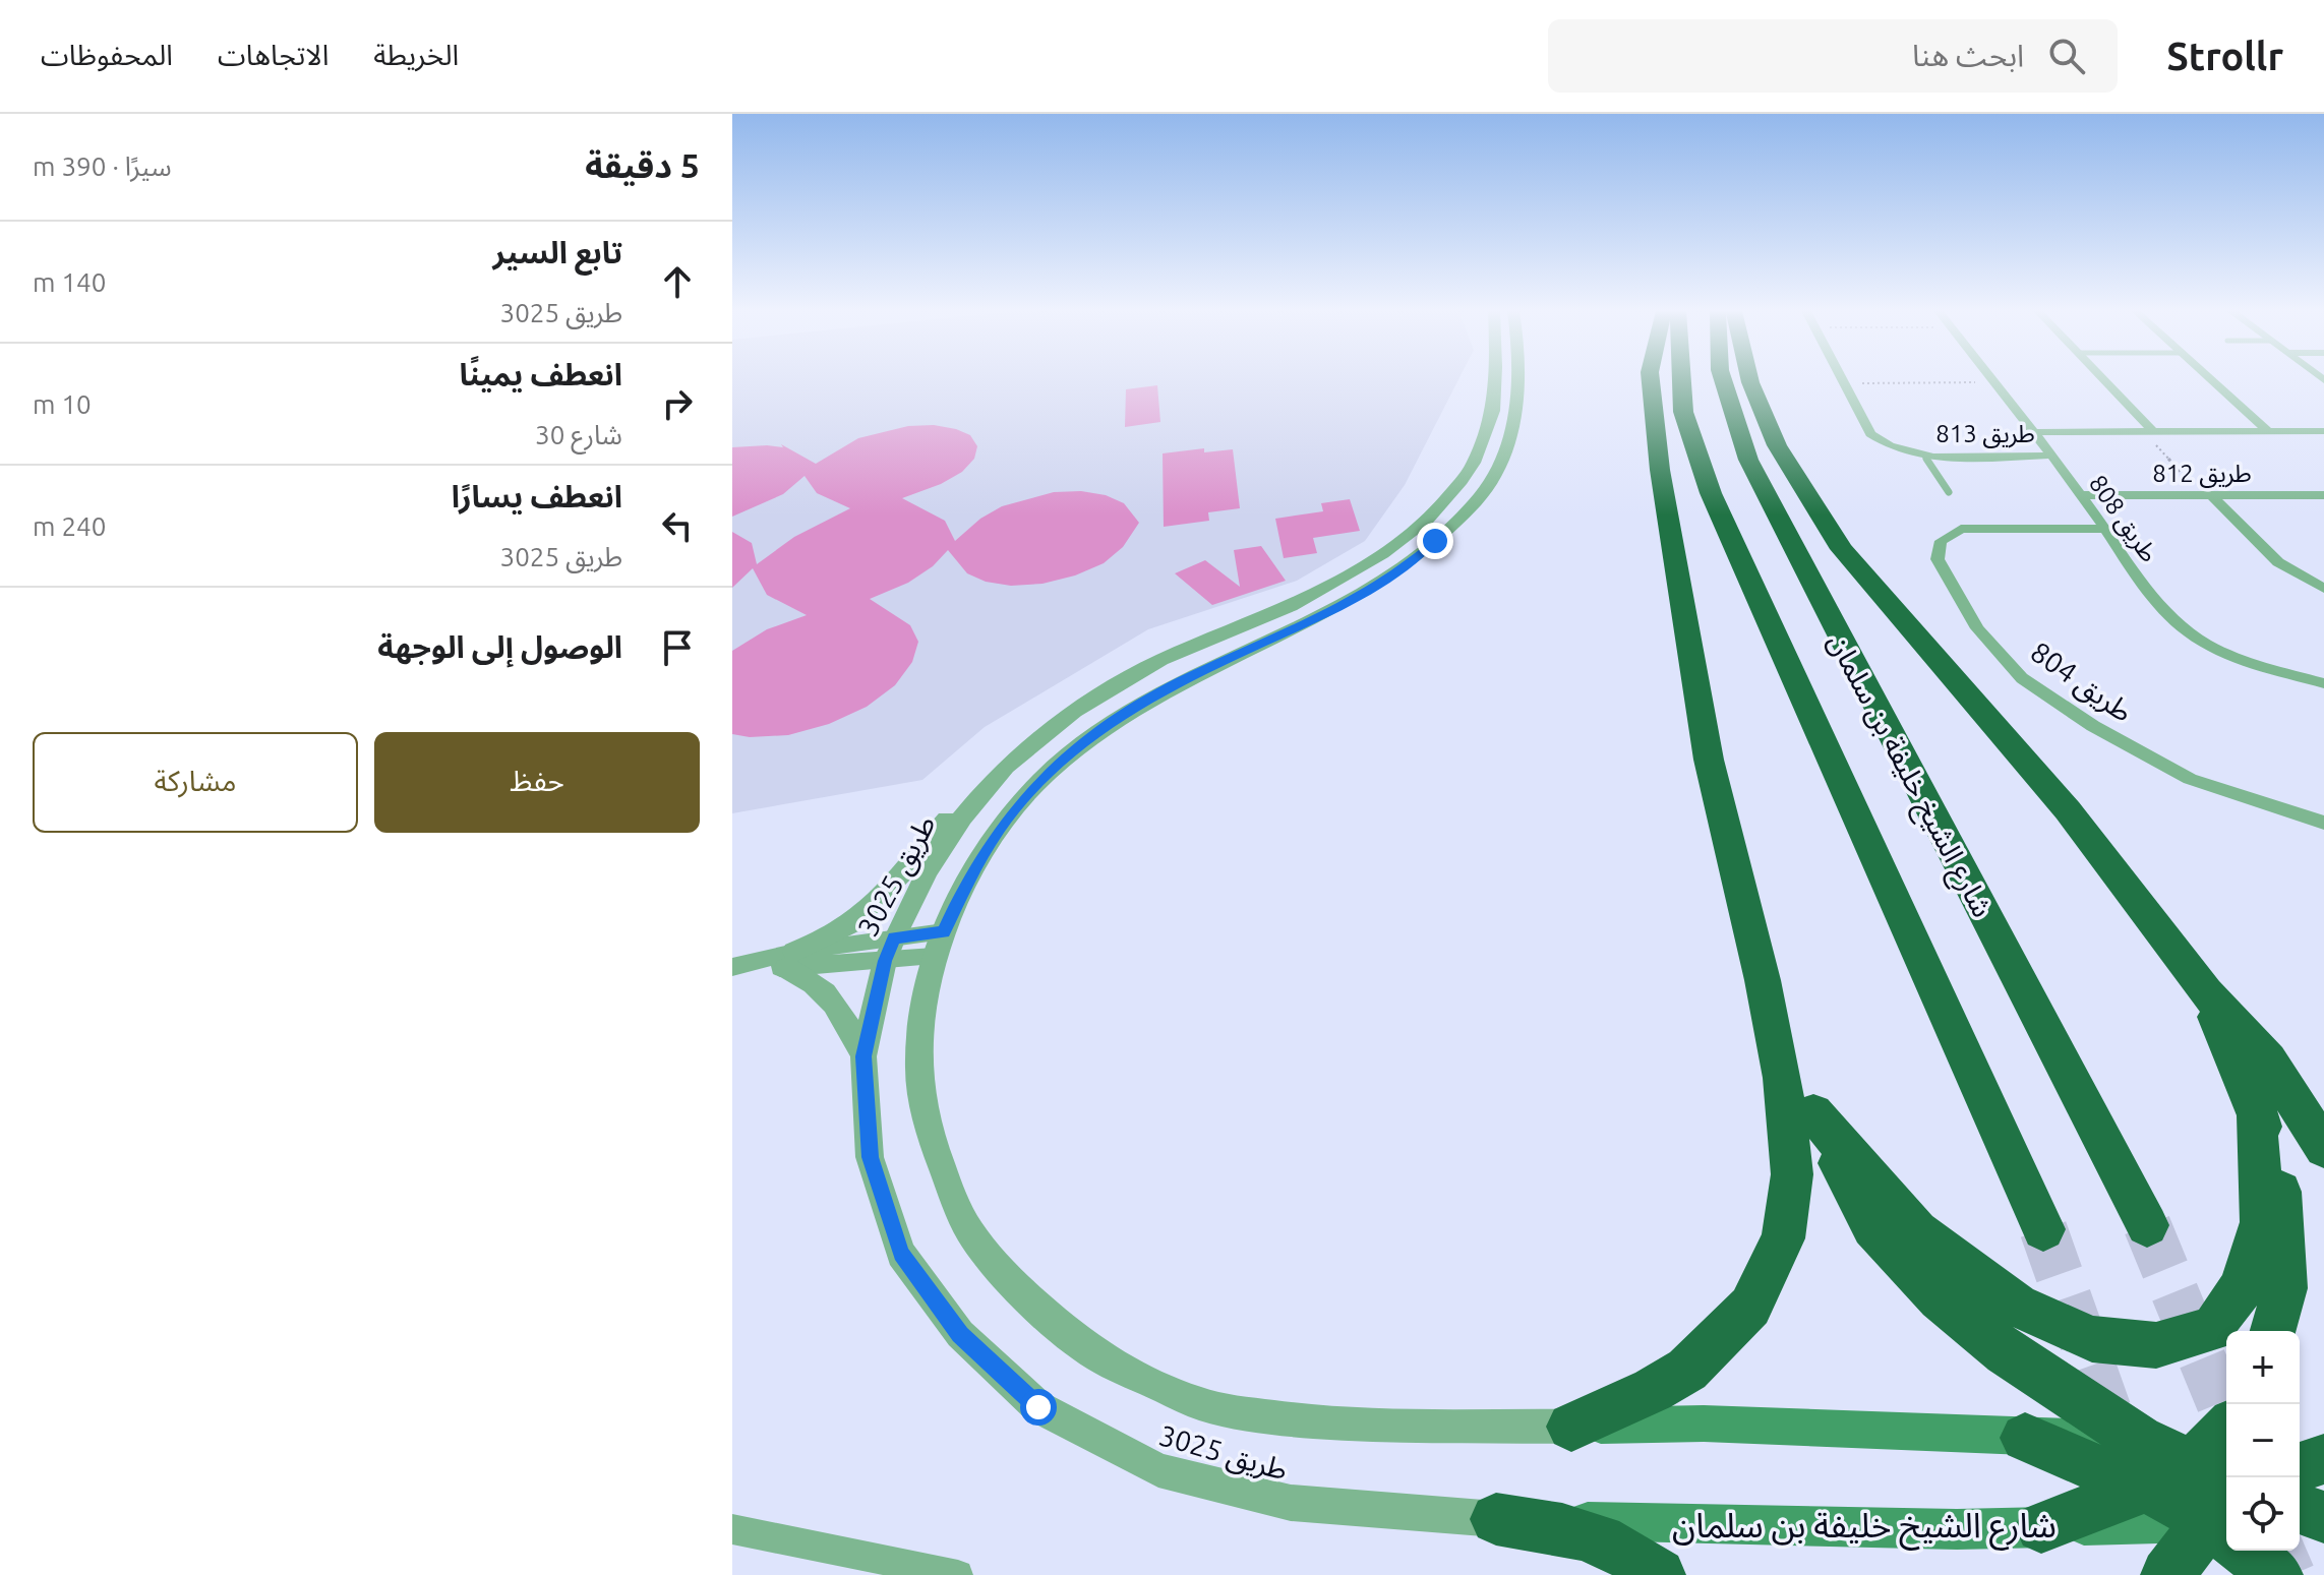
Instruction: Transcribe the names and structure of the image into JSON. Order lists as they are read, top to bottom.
{
  "streets": {
    "highway": ["شارع الشيخ خليفة بن سلمان"],
    "street": [
      "طريق 813",
      "طريق 812",
      "طريق 808",
      "طريق 804",
      "طريق 3025"
    ]
  },
  "crossings": [
    ["طريق 813", "طريق 808"],
    ["طريق 812", "طريق 808"],
    ["طريق 808", "طريق 804"],
    ["شارع الشيخ خليفة بن سلمان", "طريق 3025"]
  ],
  "page": {
    "header": "Strollr",
    "search": "ابحث هنا",
    "nav": ["الخريطة", "الاتجاهات", "المحفوظات"],
    "heading": ["5 دقيقة", "سيرًا · 390 m"],
    "list": [
      ["تابع السير", "طريق 3025", "140 m"],
      ["انعطف يمينًا", "شارع 30", "10 m"],
      ["انعطف يسارًا", "طريق 3025", "240 m"],
      "الوصول إلى الوجهة"
    ],
    "buttons": ["حفظ", "مشاركة"],
    "map_buttons": ["+", "−"]
  }
}
